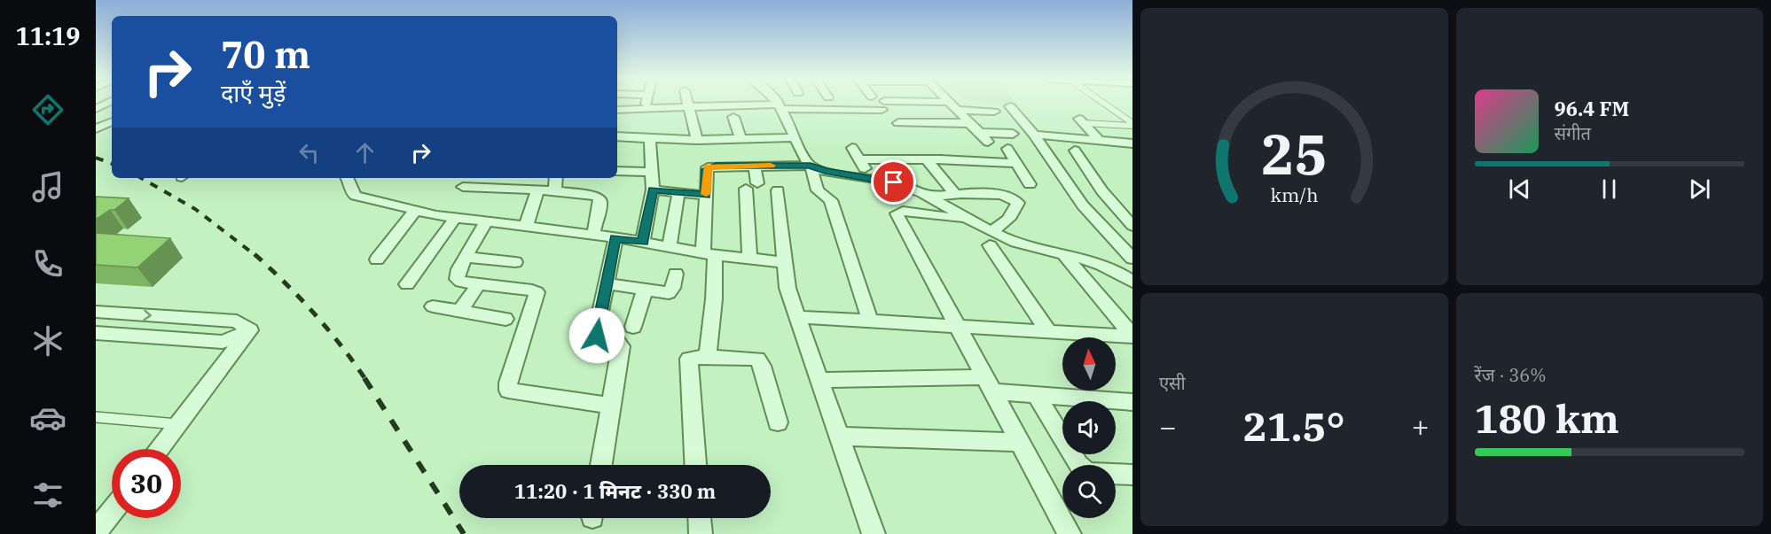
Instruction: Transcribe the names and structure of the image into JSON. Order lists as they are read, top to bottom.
{
  "north": "top",
  "page": {
    "tabs": "11:19",
    "turn": ["70 m", "दाएँ मुड़ें"],
    "song": ["96.4 FM", "संगीत"],
    "tile": [
      "एसी",
      ["रेंज · 36%", "180 km"]
    ],
    "heat": ["−", "21.5°", "+"],
    "limit": "30",
    "trip": "11:20 · 1 मिनट · 330 m",
    "gauge": ["25", "km/h"]
  }
}
